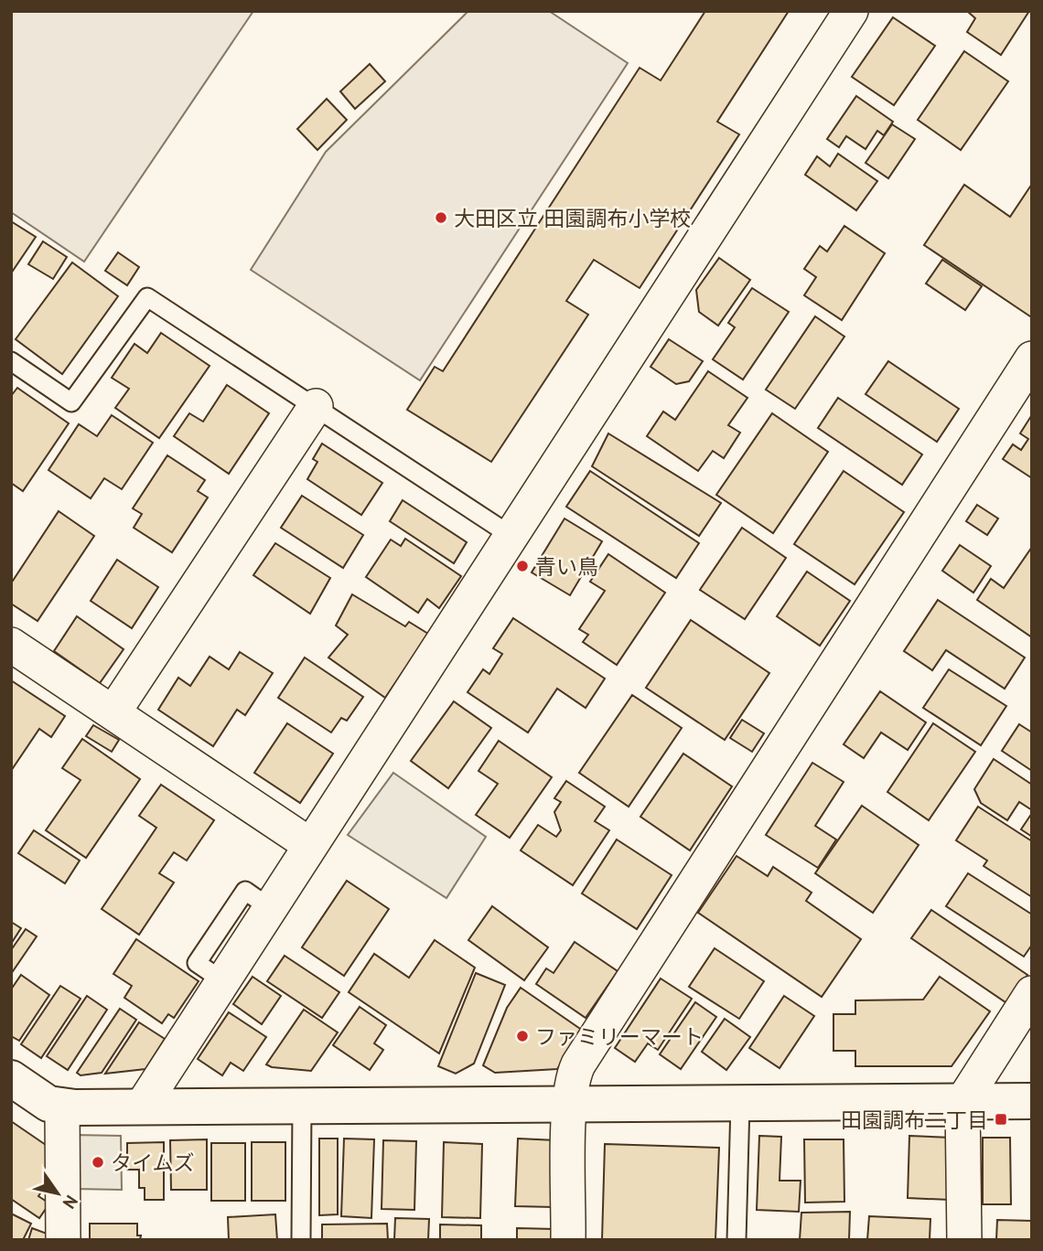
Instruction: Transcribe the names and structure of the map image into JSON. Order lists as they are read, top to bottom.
{
  "places": {
    "other": [
      "大田区立 田園調布小学校",
      "青い鳥",
      "ファミリーマート",
      "タイムズ"
    ],
    "transit": ["田園調布二丁目"]
  },
  "north": "bottom right"
}
